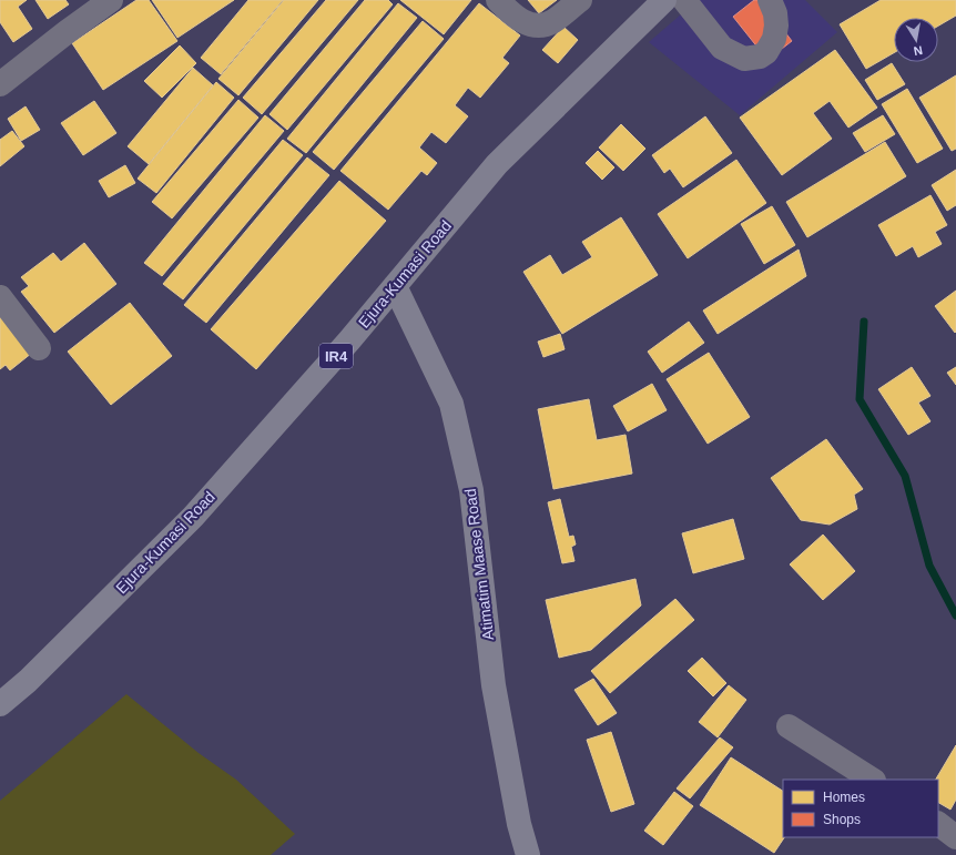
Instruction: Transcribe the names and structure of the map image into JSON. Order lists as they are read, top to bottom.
{
  "streets": {
    "main road": ["Ejura-Kumasi Road", "IR4", "Atimatim Maase Road"]
  },
  "crossings": [
    ["Ejura-Kumasi Road", "Atimatim Maase Road"]
  ],
  "legend": ["Homes", "Shops"],
  "north": "bottom"
}
